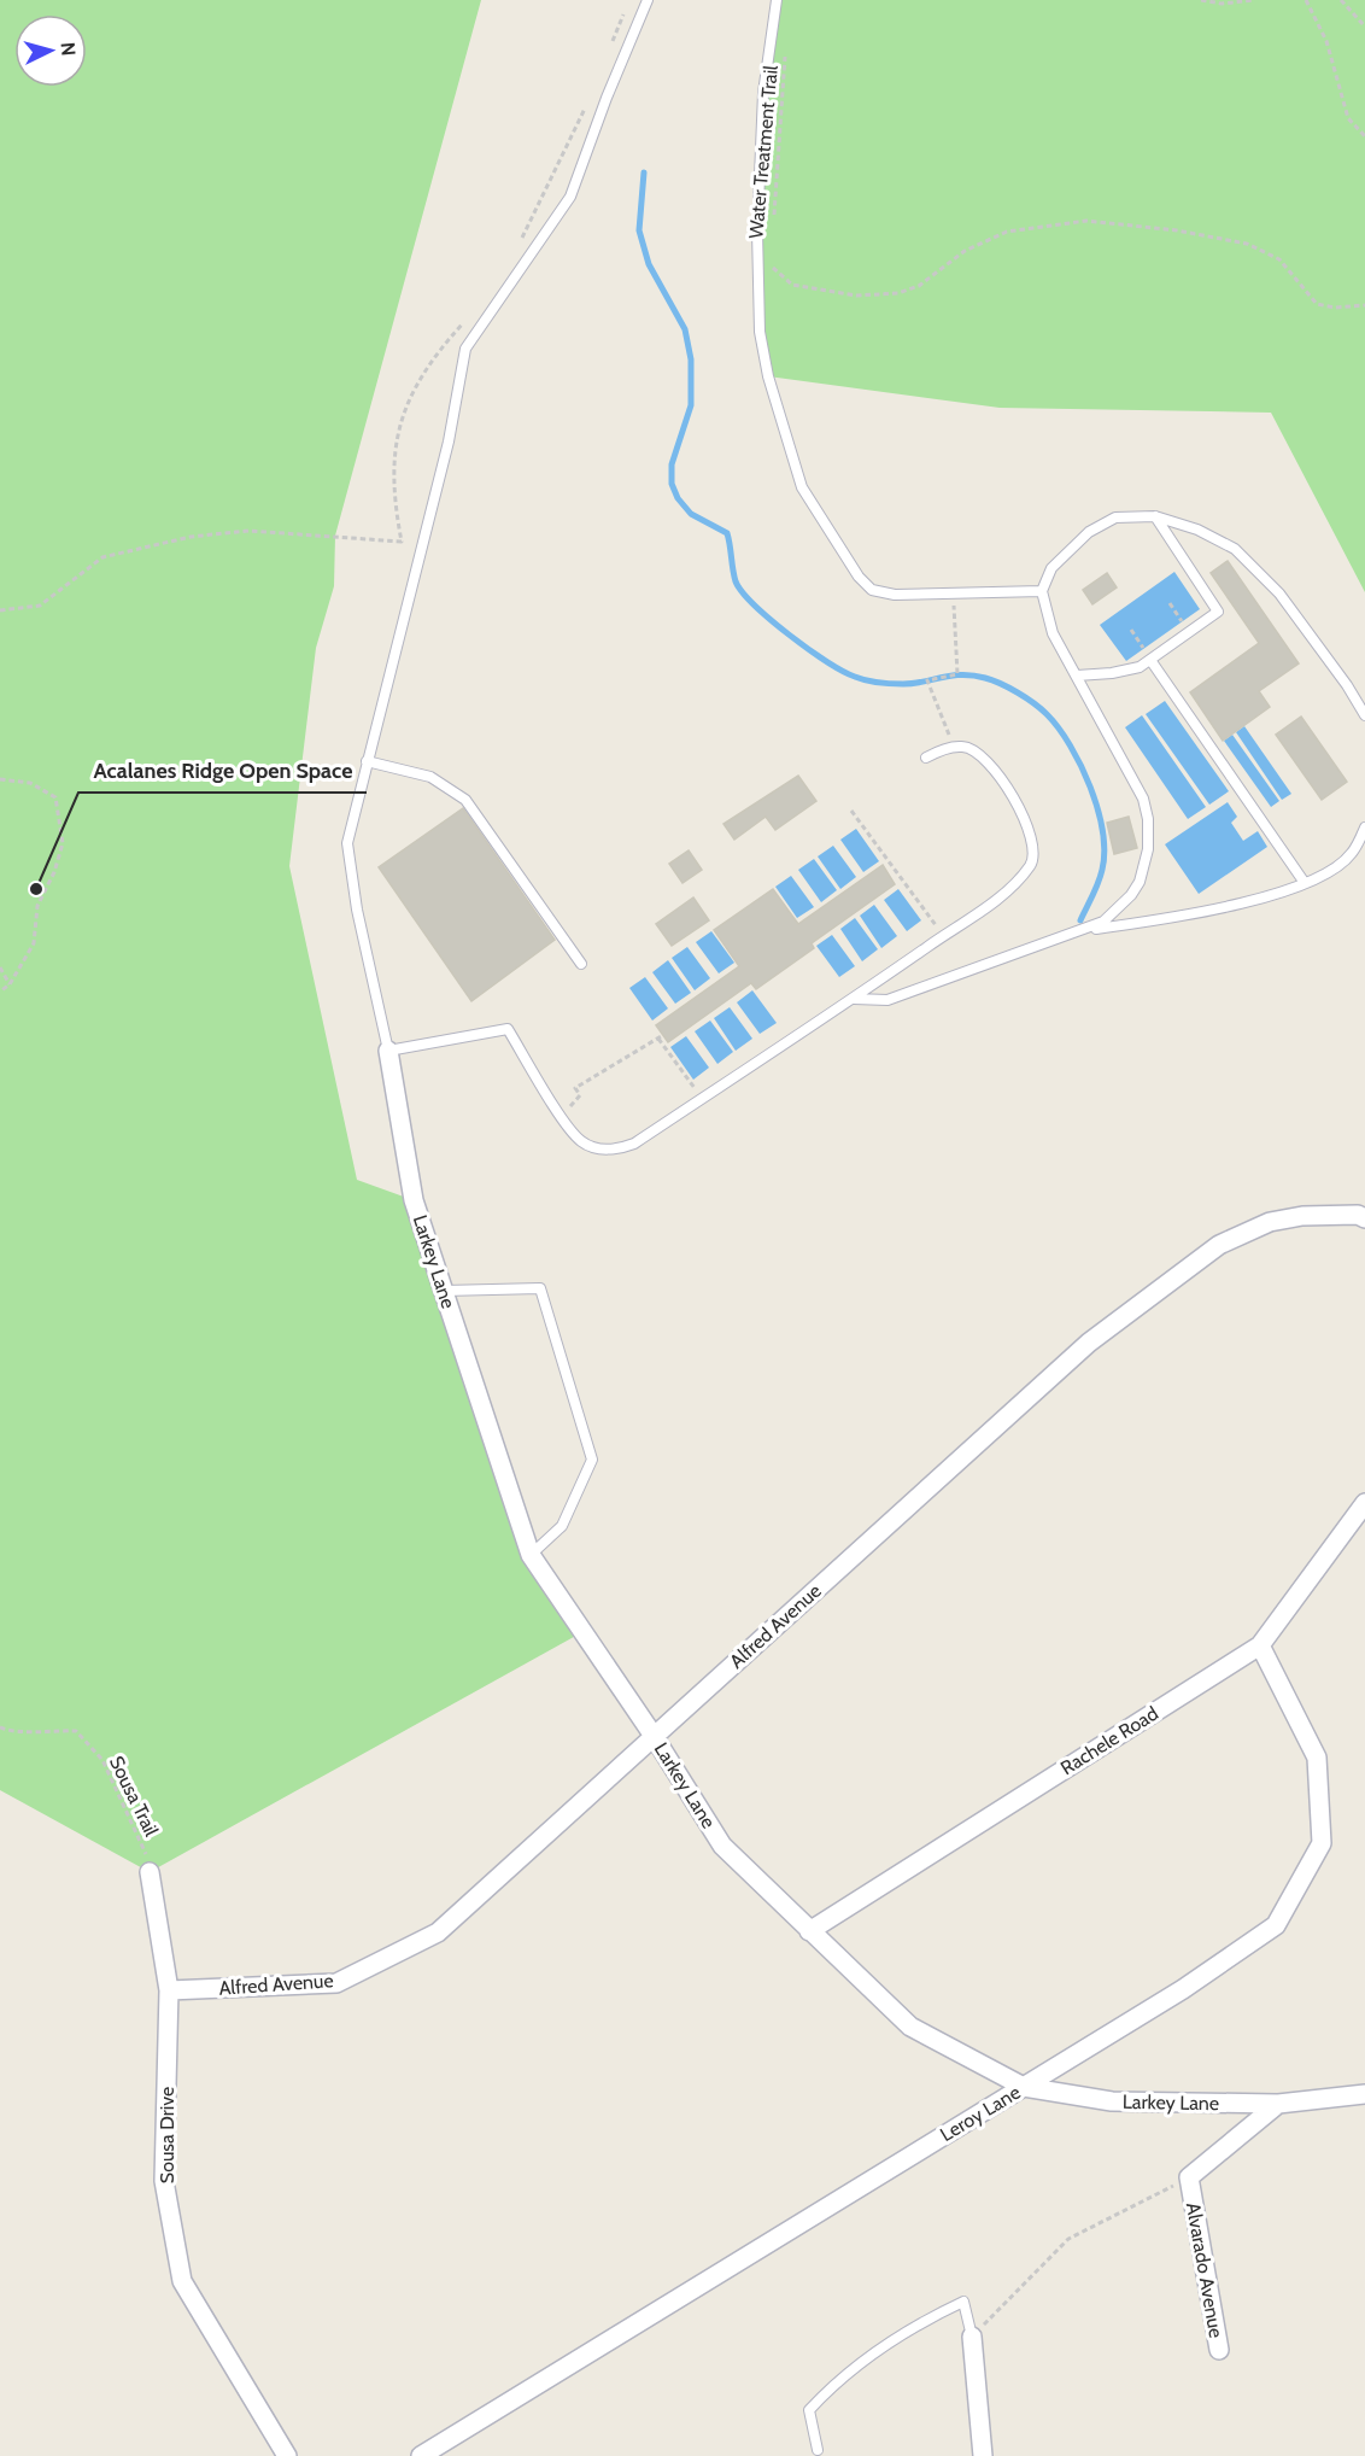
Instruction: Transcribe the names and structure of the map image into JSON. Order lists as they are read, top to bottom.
{
  "streets": {
    "street": [
      "Larkey Lane",
      "Alfred Avenue",
      "Rachele Road",
      "Leroy Lane",
      "Sousa Drive",
      "Alvarado Avenue"
    ],
    "path": ["Water Treatment Trail", "Sousa Trail"]
  },
  "crossings": [
    ["Larkey Lane", "Alfred Avenue"],
    ["Larkey Lane", "Rachele Road"],
    ["Larkey Lane", "Leroy Lane"],
    ["Larkey Lane", "Alvarado Avenue"],
    ["Alfred Avenue", "Sousa Drive"],
    ["Rachele Road", "Leroy Lane"],
    ["Sousa Trail", "Sousa Drive"]
  ],
  "places": ["Acalanes Ridge Open Space"],
  "north": "right"
}
